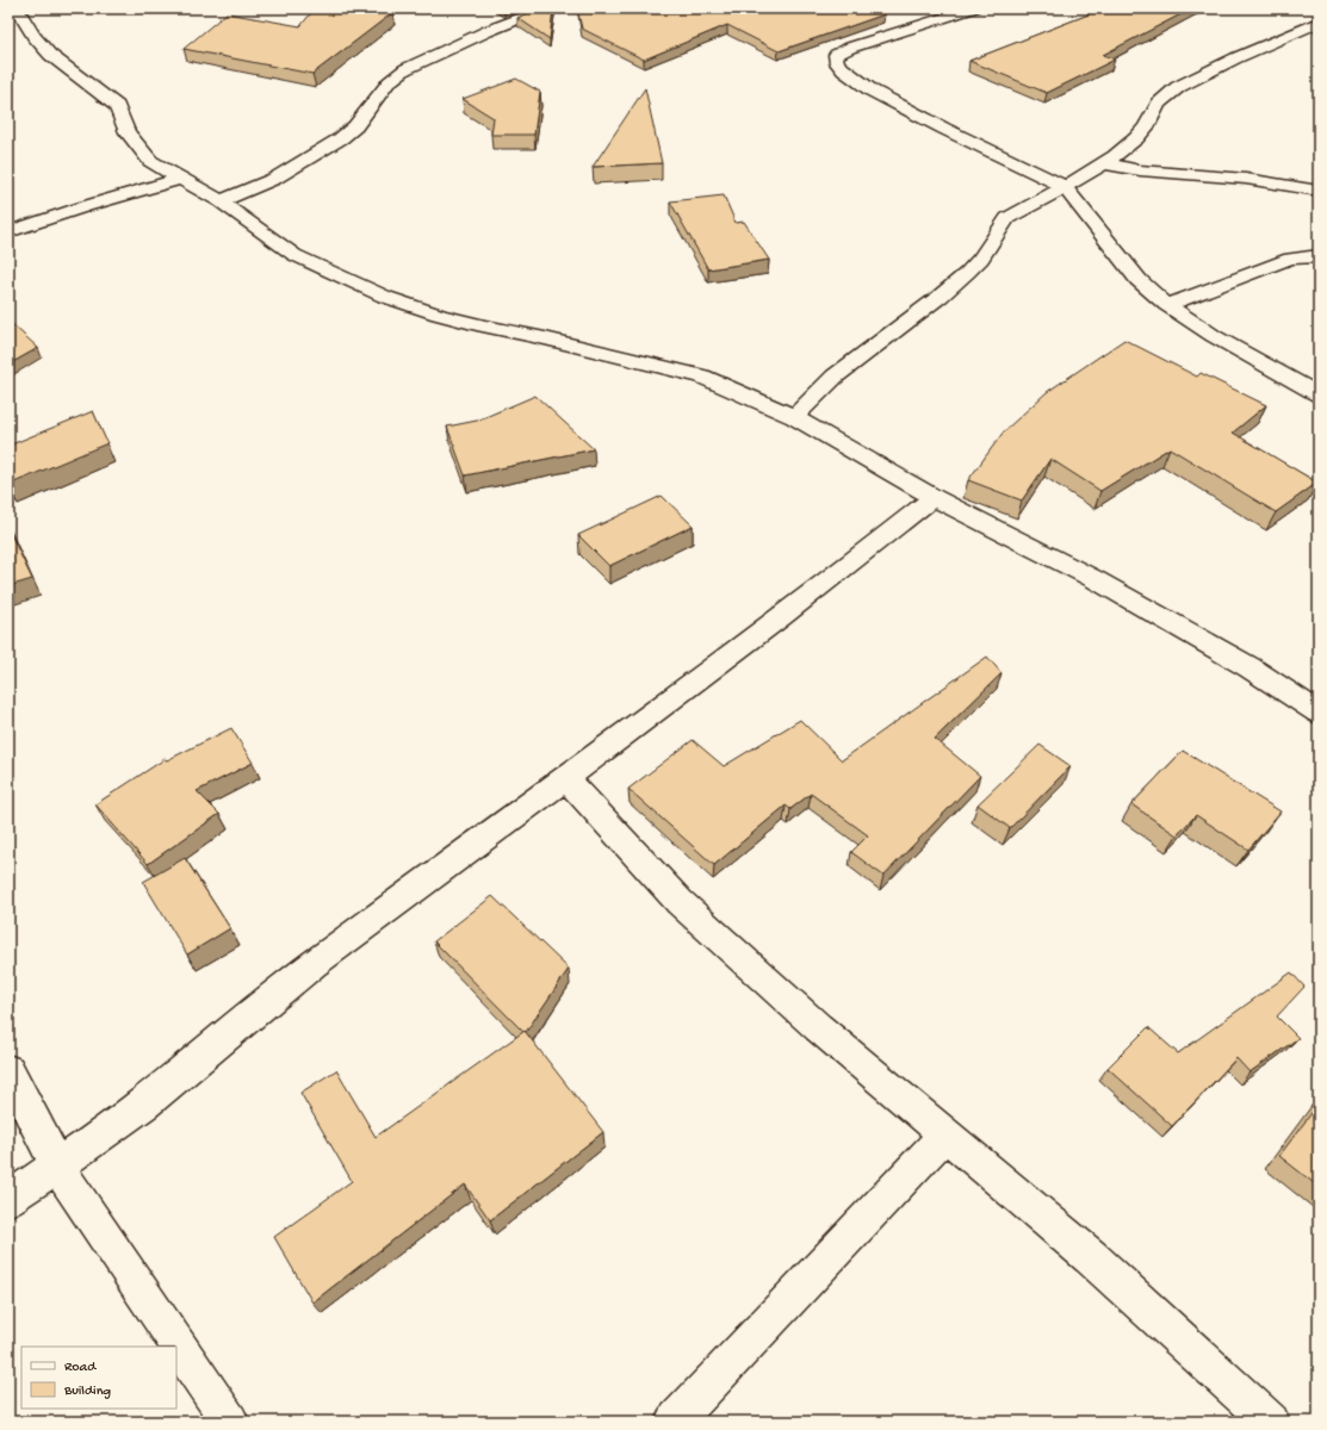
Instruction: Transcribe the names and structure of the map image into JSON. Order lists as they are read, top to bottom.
{
  "legend": ["Road", "Building"]
}
